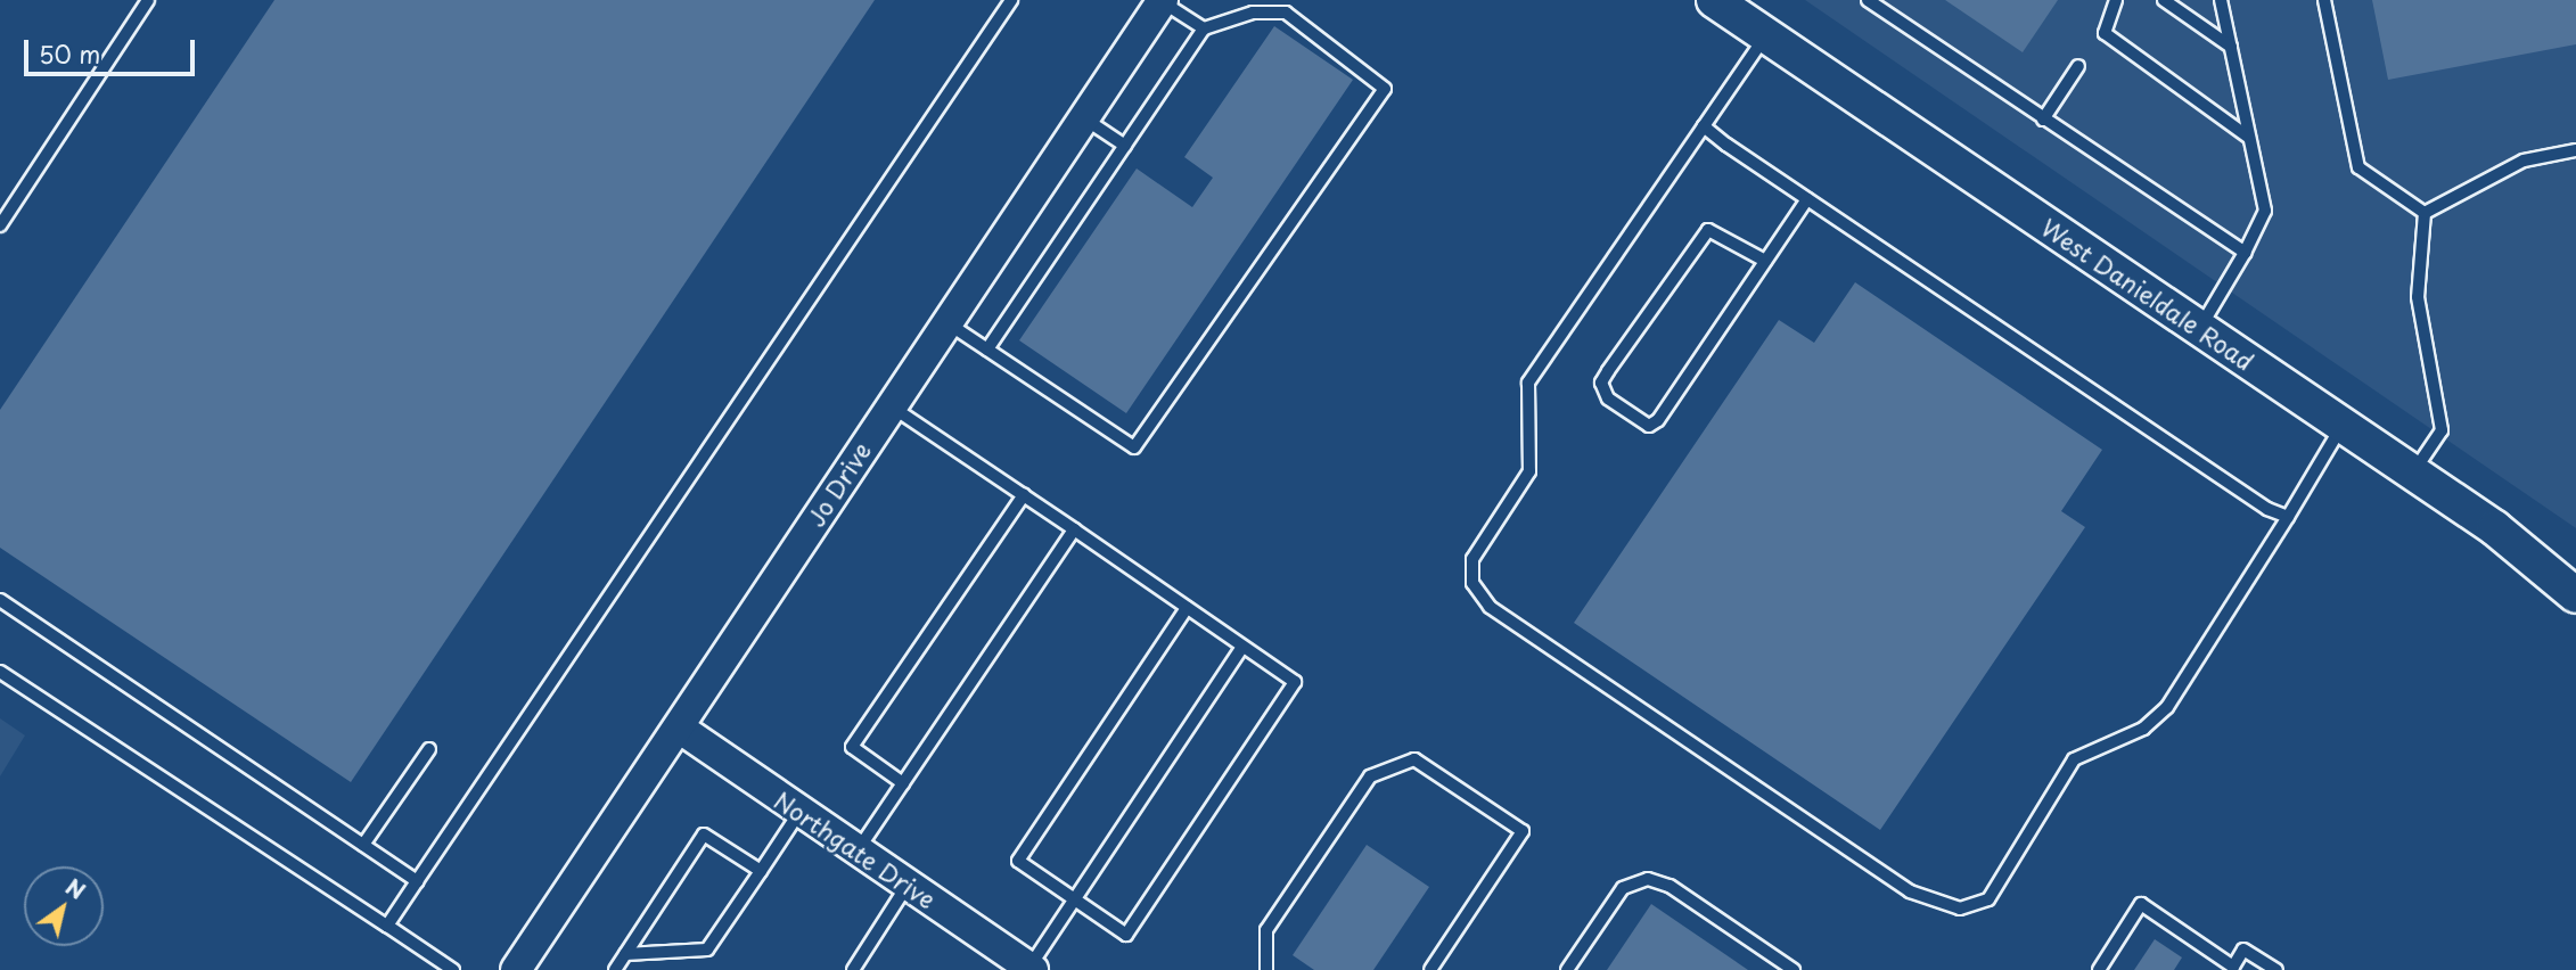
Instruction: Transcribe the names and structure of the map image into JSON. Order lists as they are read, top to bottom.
{
  "streets": {
    "main road": ["West Danieldale Road"],
    "street": ["Jo Drive", "Northgate Drive"]
  },
  "crossings": [
    ["Jo Drive", "Northgate Drive"]
  ],
  "scale_bar": "50 m",
  "north": "top right"
}
